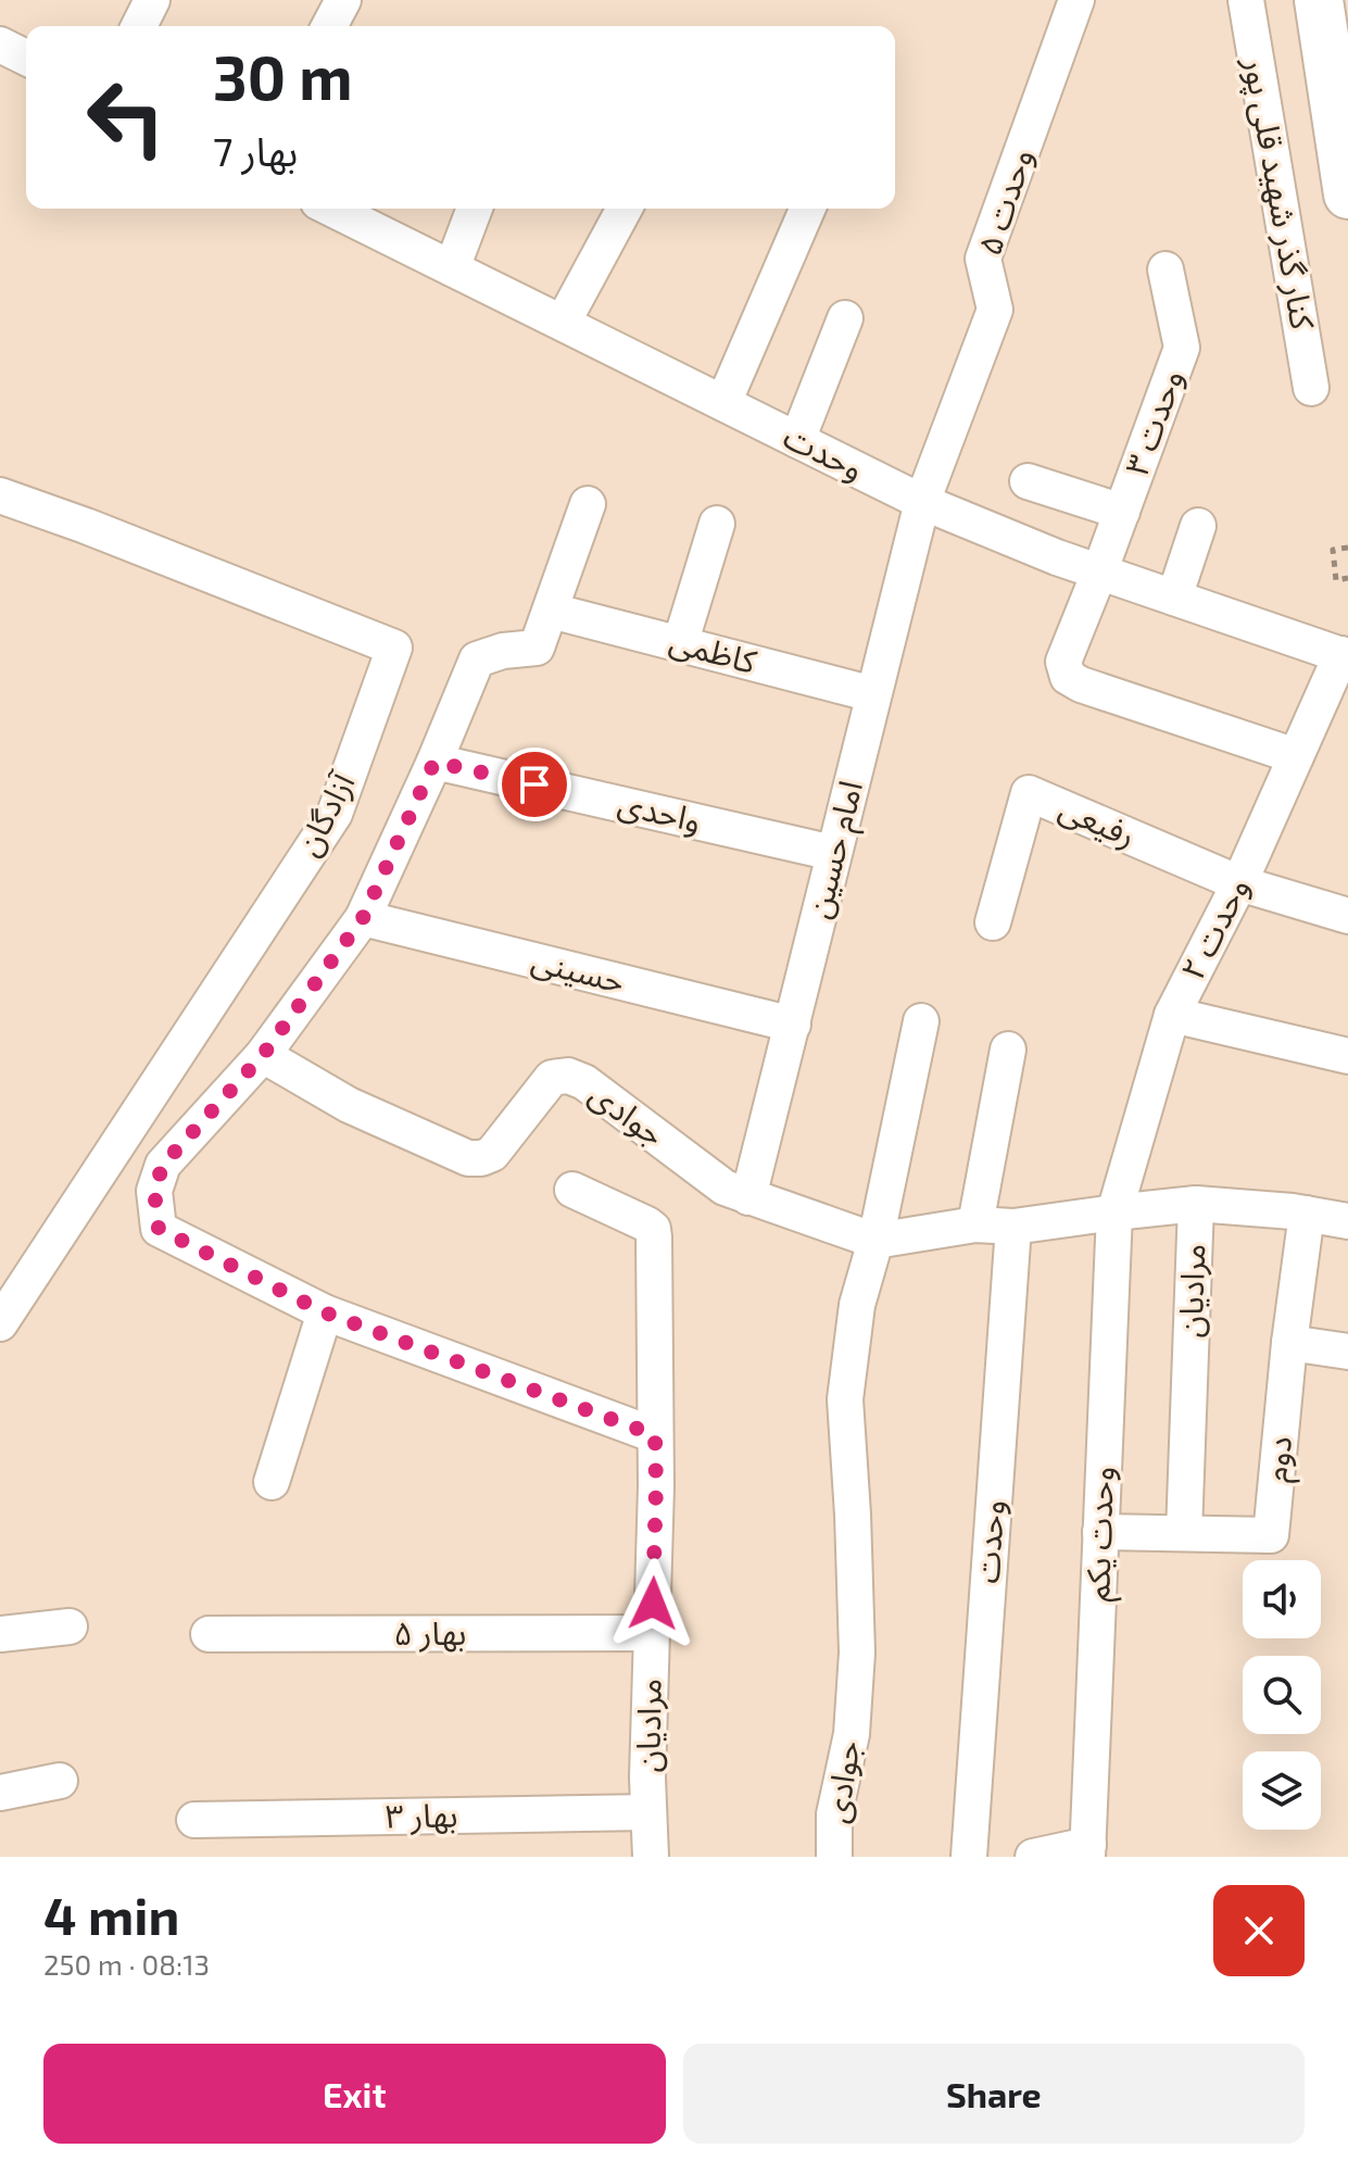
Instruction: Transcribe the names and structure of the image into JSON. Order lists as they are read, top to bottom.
{
  "streets": {
    "street": [
      "کنار گذر شهید قلی پور",
      "وحدت ۵",
      "وحدت ۳",
      "وحدت",
      "کاظمی",
      "واحدی",
      "آزادگان",
      "رفیعی",
      "امام حسین",
      "وحدت ۲",
      "حسینی",
      "جوادی",
      "مرادیان",
      "دوم",
      "وحدت یکم",
      "بهار ۵",
      "بهار ۳"
    ]
  },
  "crossings": [
    ["وحدت ۵", "وحدت"],
    ["وحدت ۵", "امام حسین"],
    ["وحدت ۳", "وحدت"],
    ["وحدت ۳", "وحدت ۲"],
    ["وحدت", "امام حسین"],
    ["وحدت", "وحدت ۲"],
    ["وحدت", "جوادی"],
    ["کاظمی", "امام حسین"],
    ["واحدی", "امام حسین"],
    ["رفیعی", "وحدت ۲"],
    ["امام حسین", "حسینی"],
    ["امام حسین", "جوادی"],
    ["وحدت ۲", "جوادی"],
    ["وحدت ۲", "وحدت یکم"],
    ["جوادی", "مرادیان"],
    ["جوادی", "دوم"],
    ["جوادی", "وحدت یکم"],
    ["مرادیان", "دوم"],
    ["مرادیان", "بهار ۵"],
    ["مرادیان", "بهار ۳"],
    ["دوم", "وحدت یکم"]
  ],
  "page": {
    "turn": ["30 m", "بهار 7"],
    "heading": ["4 min", "250 m · 08:13"],
    "buttons": ["Exit", "Share"]
  }
}
